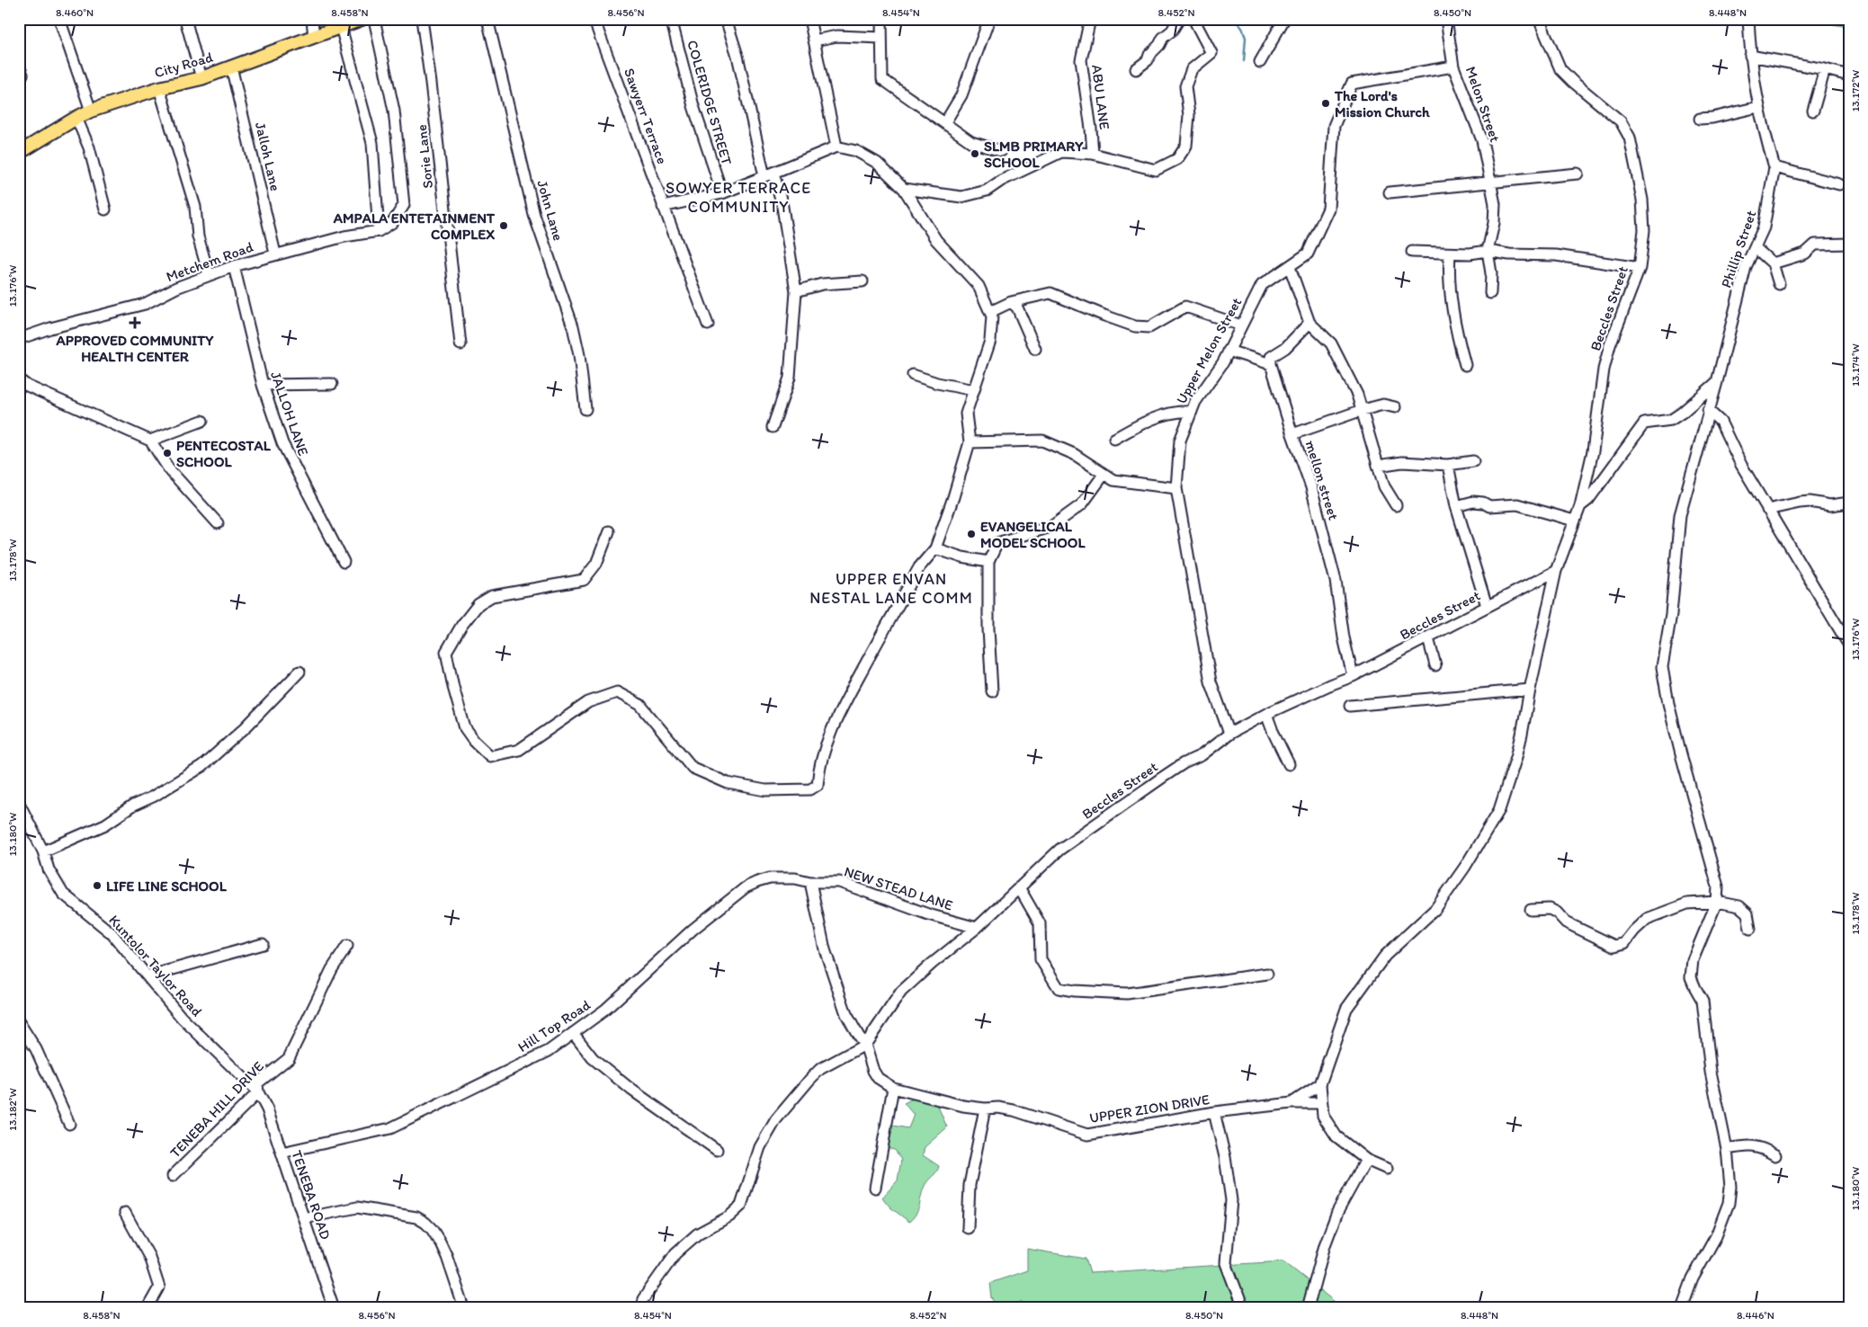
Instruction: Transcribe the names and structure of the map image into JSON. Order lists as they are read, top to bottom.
{
  "streets": {
    "main road": ["City Road"],
    "street": [
      "ABU LANE",
      "COLERIDGE STREET",
      "Melon Street",
      "Sawyerr Terrace",
      "Jalloh Lane",
      "Sorie Lane",
      "John Lane",
      "Phillip Street",
      "Metchem Road",
      "Beccles Street",
      "Upper Melon Street",
      "JALLOH LANE",
      "mellon street",
      "NEW STEAD LANE",
      "Kuntolor Taylor Road",
      "Hill Top Road",
      "UPPER ZION DRIVE",
      "TENEBA HILL DRIVE",
      "TENEBA ROAD"
    ]
  },
  "crossings": [
    ["City Road", "Jalloh Lane"],
    ["Melon Street", "Upper Melon Street"],
    ["Jalloh Lane", "Metchem Road"],
    ["Metchem Road", "JALLOH LANE"],
    ["Beccles Street", "Upper Melon Street"],
    ["Beccles Street", "mellon street"],
    ["Beccles Street", "NEW STEAD LANE"],
    ["Beccles Street", "UPPER ZION DRIVE"],
    ["NEW STEAD LANE", "Hill Top Road"],
    ["NEW STEAD LANE", "UPPER ZION DRIVE"],
    ["Kuntolor Taylor Road", "TENEBA HILL DRIVE"],
    ["Kuntolor Taylor Road", "TENEBA ROAD"],
    ["Hill Top Road", "UPPER ZION DRIVE"],
    ["Hill Top Road", "TENEBA ROAD"],
    ["TENEBA HILL DRIVE", "TENEBA ROAD"]
  ],
  "districts": ["SOWYER TERRACE COMMUNITY", "UPPER ENVAN NESTAL LANE COMM"],
  "places": {
    "other": [
      "The Lord's Mission Church",
      "SLMB PRIMARY SCHOOL",
      "AMPALA ENTETAINMENT COMPLEX",
      "PENTECOSTAL SCHOOL",
      "EVANGELICAL MODEL SCHOOL",
      "LIFE LINE SCHOOL"
    ],
    "health": ["APPROVED COMMUNITY HEALTH CENTER"]
  },
  "coordinates": [
    "8.460°N",
    "8.458°N",
    "8.456°N",
    "8.454°N",
    "8.452°N",
    "8.450°N",
    "8.448°N",
    "13.172°W",
    "13.176°W",
    "13.174°W",
    "13.178°W",
    "13.180°W",
    "13.182°W",
    "8.446°N"
  ]
}
